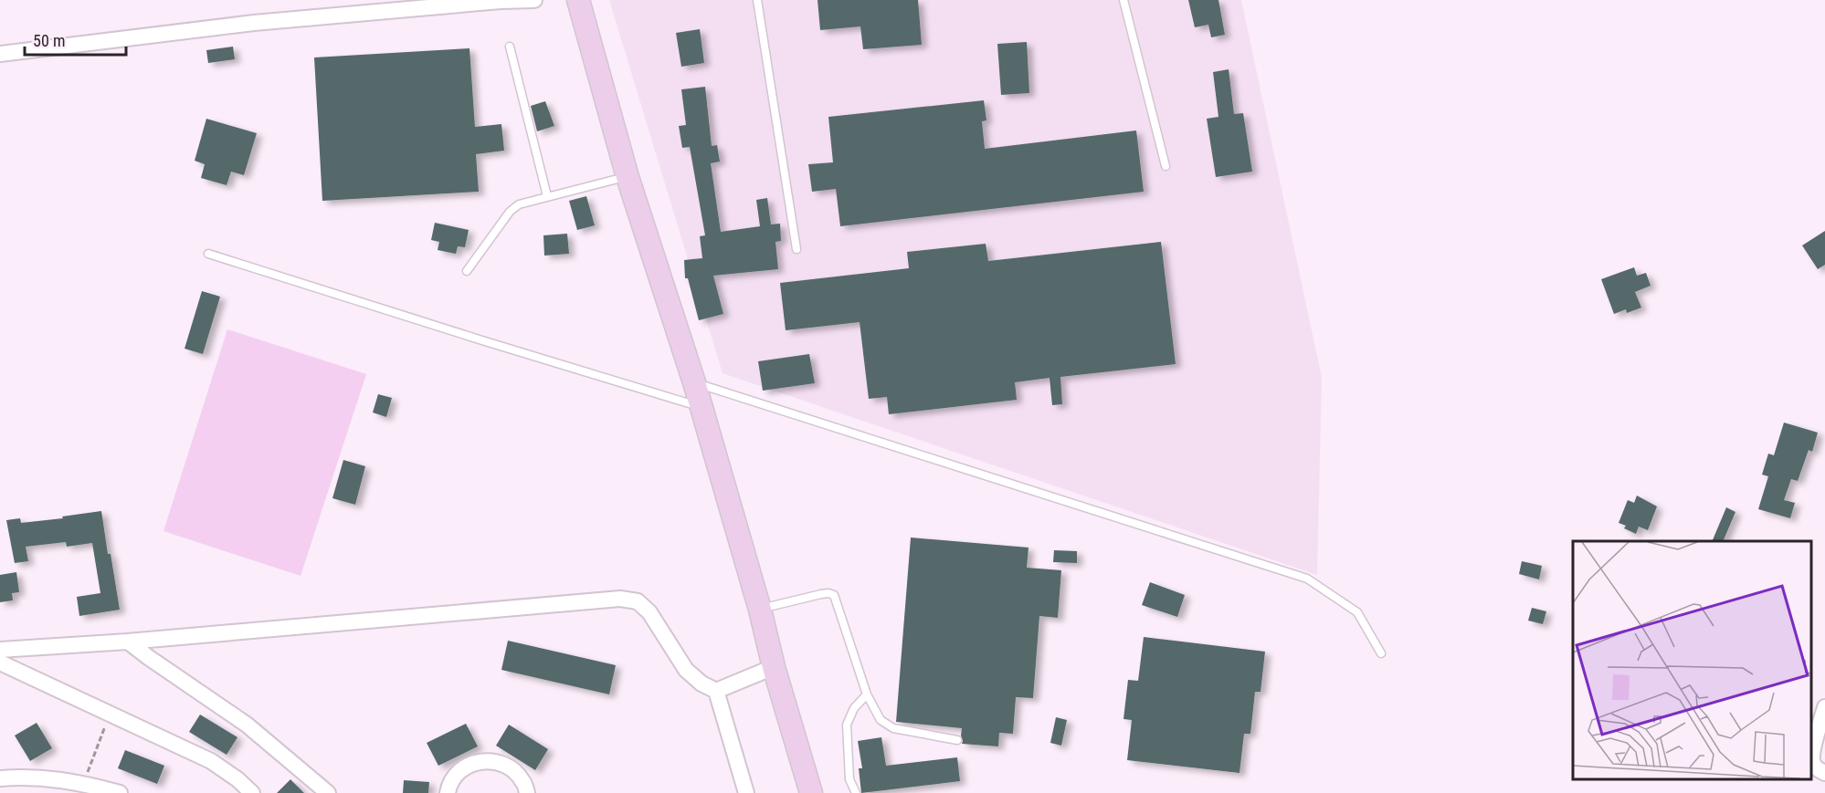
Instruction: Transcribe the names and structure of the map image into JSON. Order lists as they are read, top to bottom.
{
  "scale_bar": "50 m"
}
